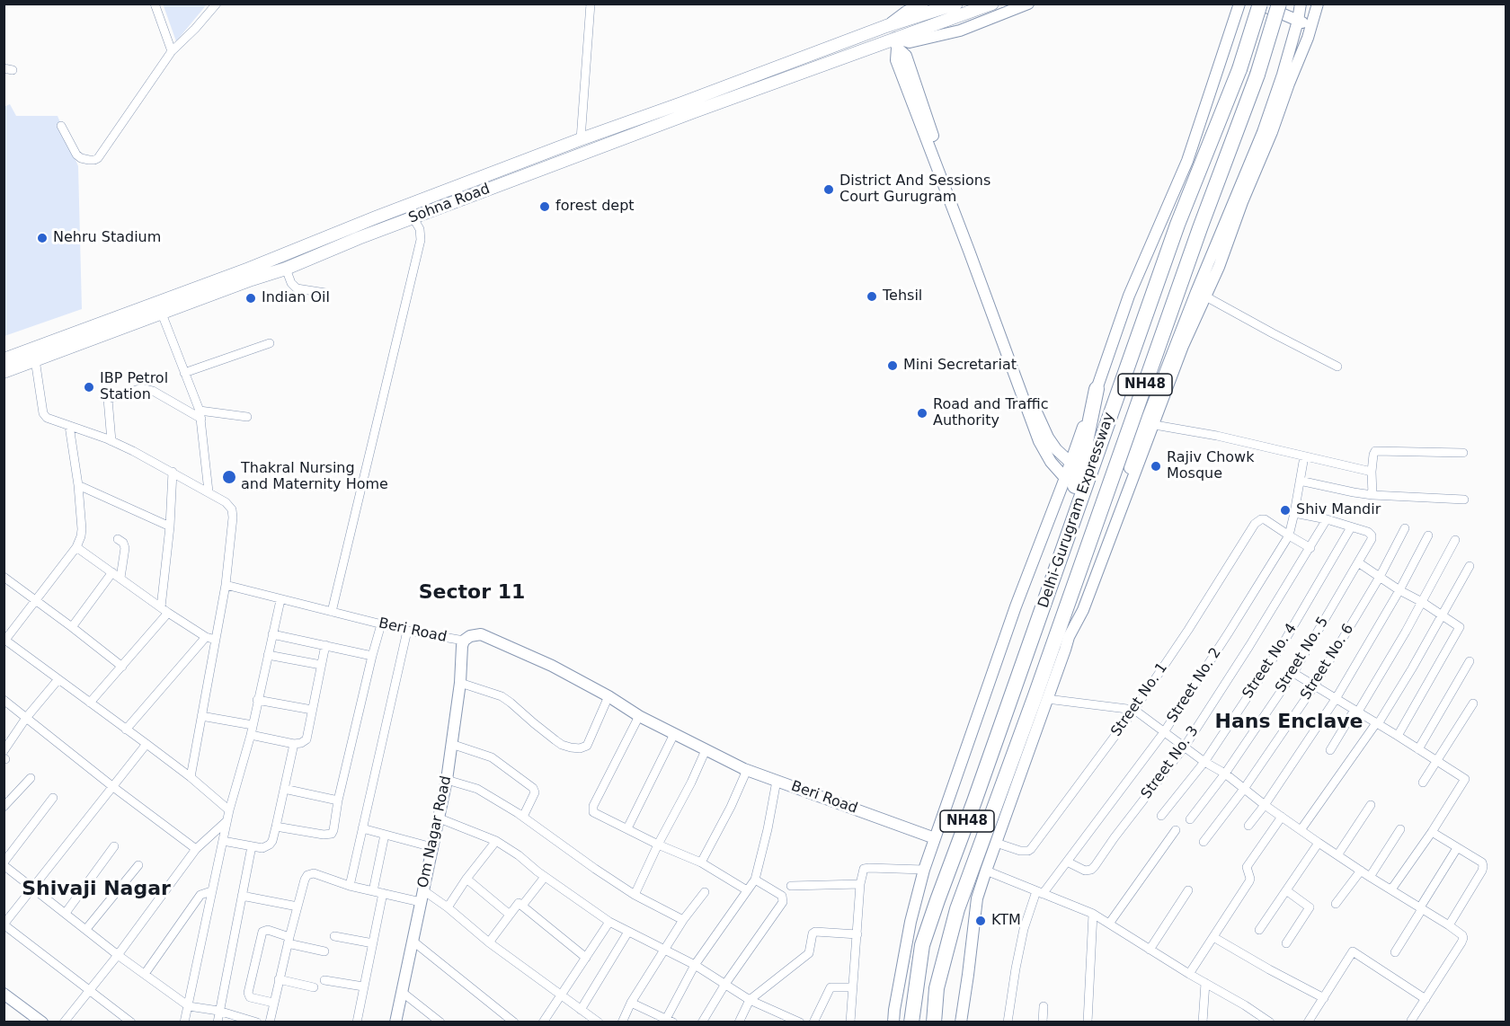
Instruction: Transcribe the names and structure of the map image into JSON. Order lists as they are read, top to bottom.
{
  "streets": {
    "highway": ["NH48", "Delhi-Gurugram Expressway"],
    "main road": ["Sohna Road"],
    "street": [
      "Beri Road",
      "Street No. 5",
      "Street No. 4",
      "Street No. 6",
      "Street No. 2",
      "Street No. 1",
      "Street No. 3",
      "Om Nagar Road"
    ]
  },
  "crossings": [
    ["Beri Road", "Om Nagar Road"],
    ["Street No. 5", "Street No. 4"],
    ["Street No. 2", "Street No. 1"],
    ["Street No. 2", "Street No. 3"]
  ],
  "districts": ["Sector 11", "Hans Enclave", "Shivaji Nagar"],
  "places": [
    "District And Sessions Court Gurugram",
    "forest dept",
    "Nehru Stadium",
    "Tehsil",
    "Indian Oil",
    "Mini Secretariat",
    "IBP Petrol Station",
    "Road and Traffic Authority",
    "Rajiv Chowk Mosque",
    "Thakral Nursing and Maternity Home",
    "Shiv Mandir",
    "KTM"
  ]
}
